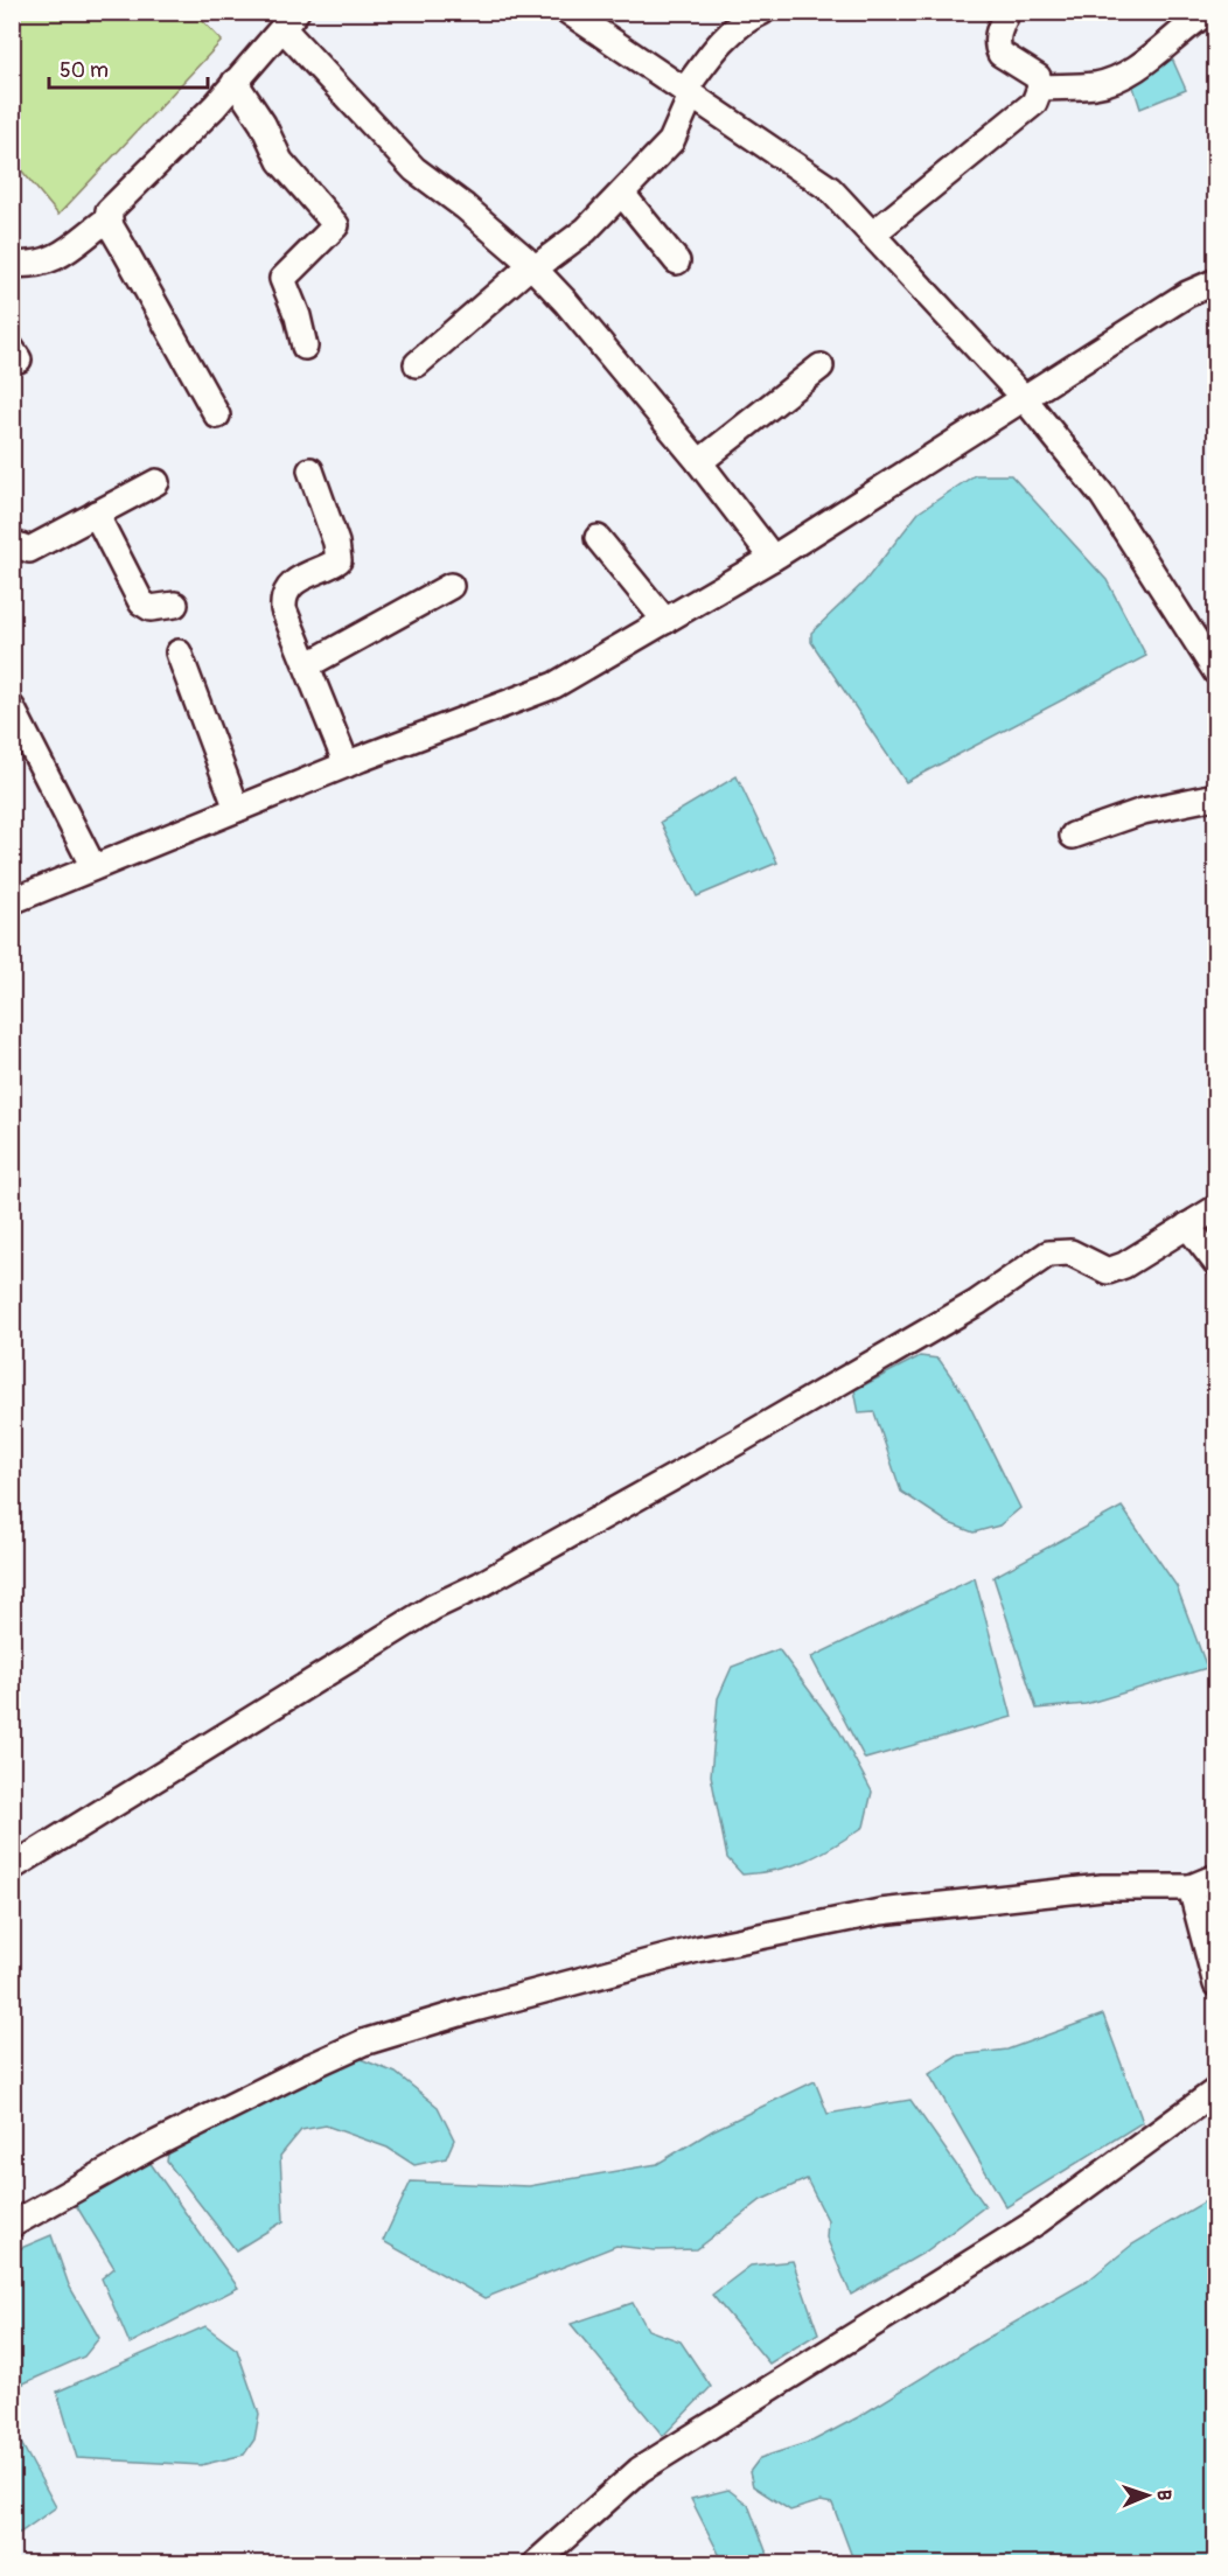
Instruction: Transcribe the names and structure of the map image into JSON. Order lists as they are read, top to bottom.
{
  "scale_bar": "50 m",
  "north": "right"
}
